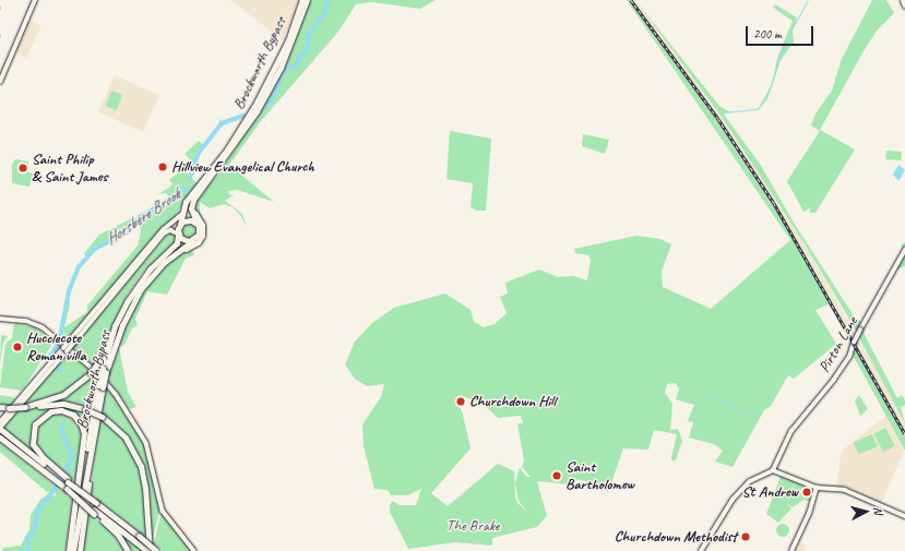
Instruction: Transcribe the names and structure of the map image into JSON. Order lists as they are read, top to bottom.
{
  "streets": {
    "highway": ["Brockworth Bypass"],
    "street": ["Pirton Lane"]
  },
  "water": ["Horsbere Brook"],
  "parks": ["The Brake"],
  "places": [
    "Hillview Evangelical Church",
    "Saint Philip & Saint James",
    "Hucclecote Roman villa",
    "Churchdown Hill",
    "Saint Bartholomew",
    "St Andrew",
    "Churchdown Methodist"
  ],
  "scale_bar": "200 m",
  "north": "right"
}
